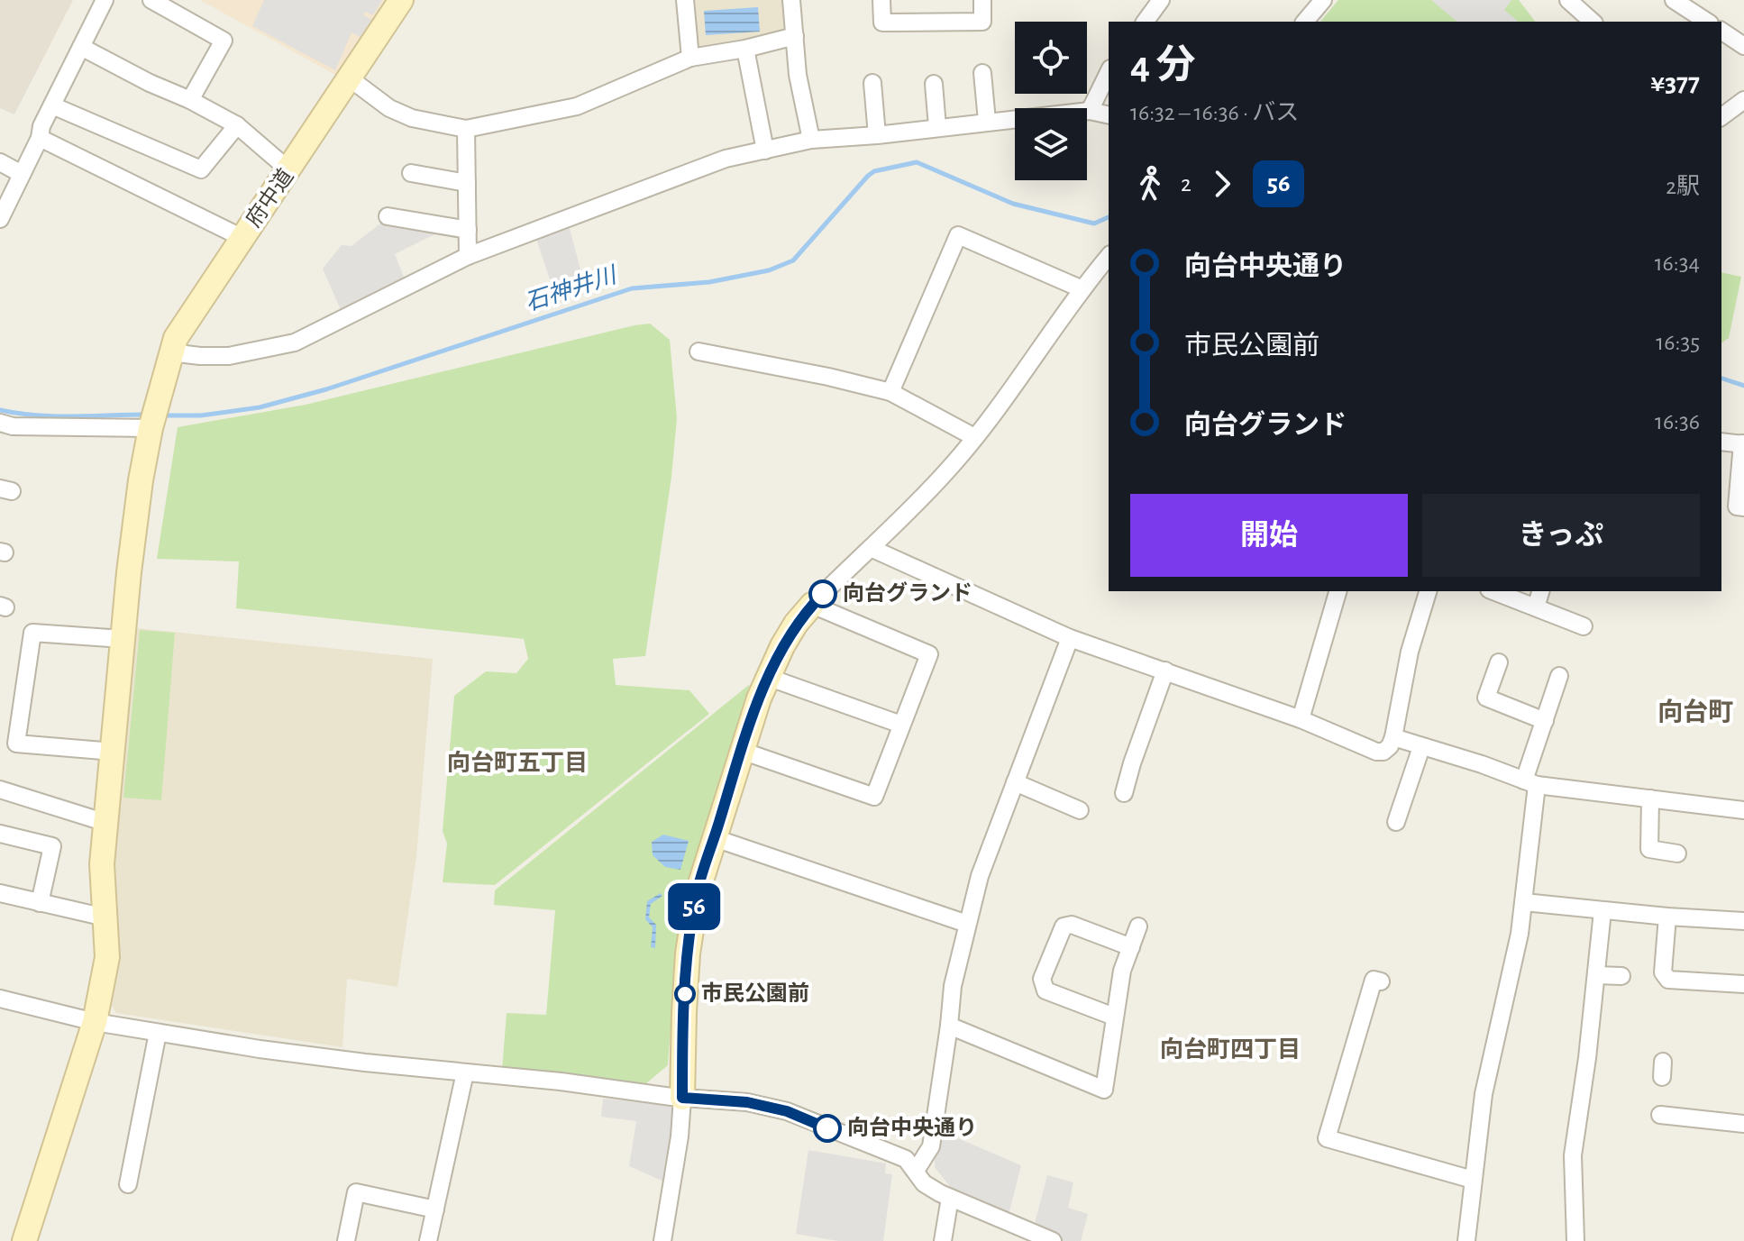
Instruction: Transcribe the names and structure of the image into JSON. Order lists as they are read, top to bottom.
{
  "streets": {
    "street": ["府中道"]
  },
  "districts": ["向台町", "向台町五丁目", "向台町四丁目"],
  "water": ["石神井川"],
  "places": ["向台グランド", "市民公園前", "向台中央通り"],
  "lines": ["bus line 56"],
  "page": {
    "on_map": "56",
    "heading": ["4 分", "16:32 – 16:36 · バス", "¥377"],
    "legs": ["2", "56", "2駅"],
    "list": [
      {
        "name": "向台中央通り",
        "value": "16:34"
      },
      {
        "name": "市民公園前",
        "value": "16:35"
      },
      {
        "name": "向台グランド",
        "value": "16:36"
      }
    ],
    "buttons": ["開始", "きっぷ"]
  }
}
